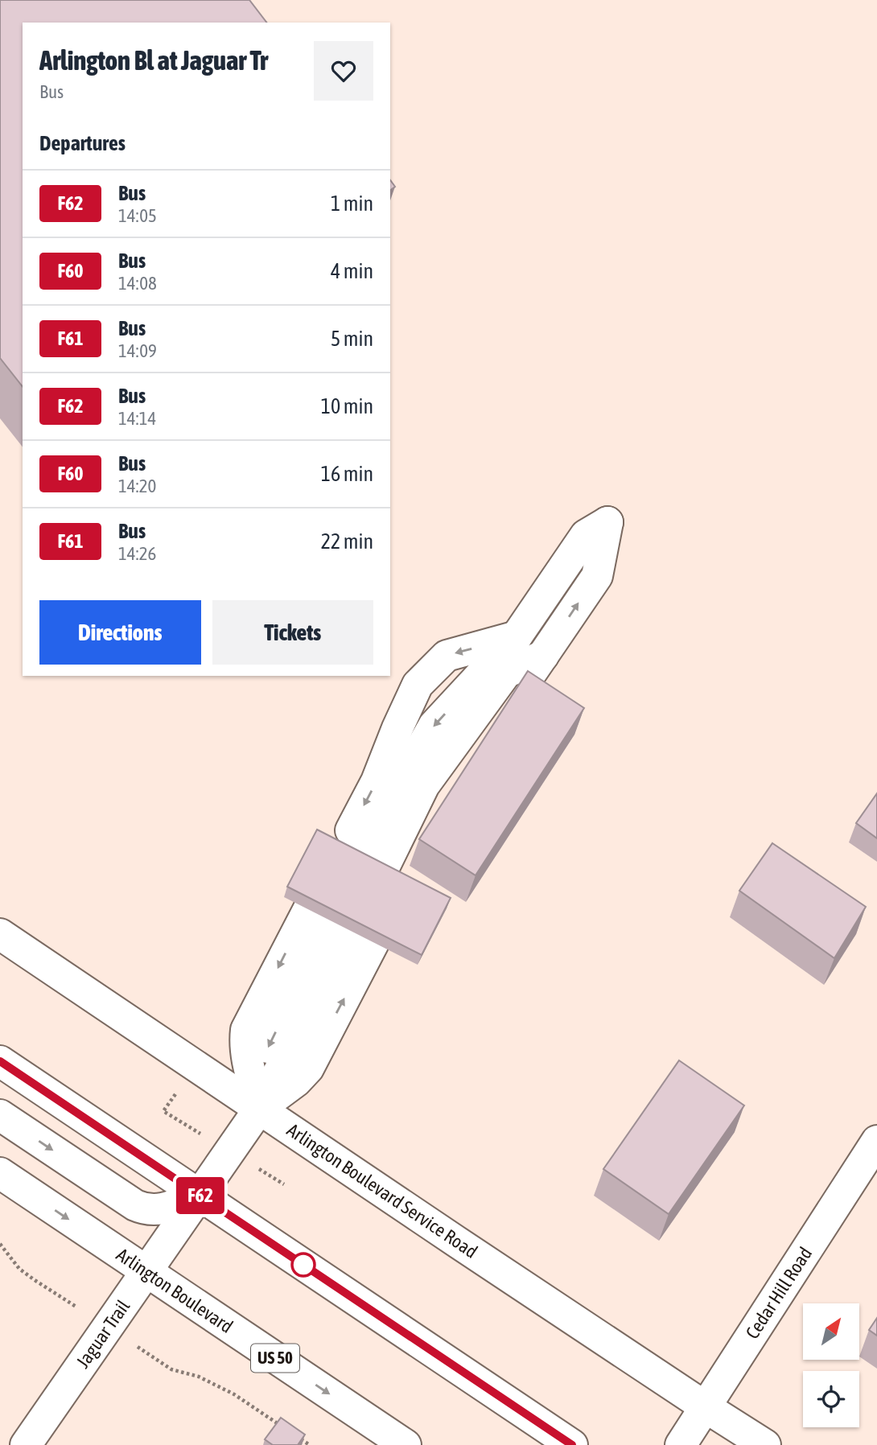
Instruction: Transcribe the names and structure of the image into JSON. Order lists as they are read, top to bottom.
{
  "streets": {
    "main road": [
      "Arlington Boulevard Service Road",
      "Arlington Boulevard",
      "Cedar Hill Road",
      "Jaguar Trail",
      "US 50"
    ]
  },
  "crossings": [
    ["Arlington Boulevard Service Road", "Cedar Hill Road"],
    ["Arlington Boulevard Service Road", "Jaguar Trail"],
    ["Arlington Boulevard", "Jaguar Trail"]
  ],
  "lines": ["bus line F62"],
  "north": "top right",
  "page": {
    "on_map": "F62",
    "heading": [
      ["Arlington Bl at Jaguar Tr", "Bus"],
      "Departures"
    ],
    "list": [
      {
        "mark": "F62",
        "name": "Bus",
        "note": "14:05",
        "value": "1 min"
      },
      {
        "mark": "F60",
        "name": "Bus",
        "note": "14:08",
        "value": "4 min"
      },
      {
        "mark": "F61",
        "name": "Bus",
        "note": "14:09",
        "value": "5 min"
      },
      {
        "mark": "F62",
        "name": "Bus",
        "note": "14:14",
        "value": "10 min"
      },
      {
        "mark": "F60",
        "name": "Bus",
        "note": "14:20",
        "value": "16 min"
      },
      {
        "mark": "F61",
        "name": "Bus",
        "note": "14:26",
        "value": "22 min"
      }
    ],
    "buttons": ["Directions", "Tickets"]
  }
}
